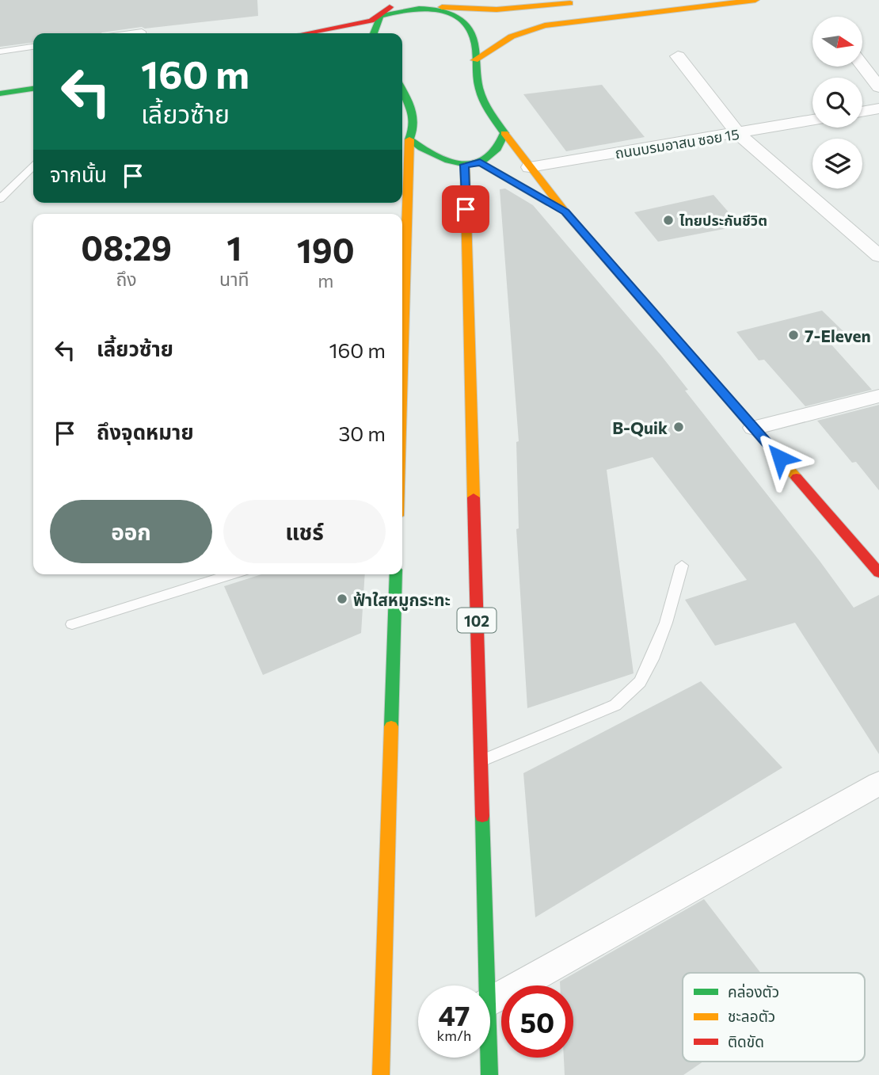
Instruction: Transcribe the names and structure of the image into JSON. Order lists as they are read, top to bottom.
{
  "streets": {
    "main road": ["102"],
    "street": ["ถนนบรมอาสน ซอย 15"]
  },
  "places": [
    "ไทยประกันชีวิต",
    "7-Eleven",
    "B-Quik",
    "ฟ้าใสหมูกระทะ"
  ],
  "legend": ["คล่องตัว", "ชะลอตัว", "ติดขัด"],
  "north": "right",
  "page": {
    "turn": ["160 m", "เลี้ยวซ้าย"],
    "then": "จากนั้น",
    "eta": [
      "08:29",
      "ถึง",
      "1",
      "นาที",
      "190",
      "m"
    ],
    "list": [
      {
        "name": "เลี้ยวซ้าย",
        "value": "160 m"
      },
      {
        "name": "ถึงจุดหมาย",
        "value": "30 m"
      }
    ],
    "buttons": ["ออก", "แชร์"],
    "speed": "47 km/h",
    "limit": "50"
  }
}
